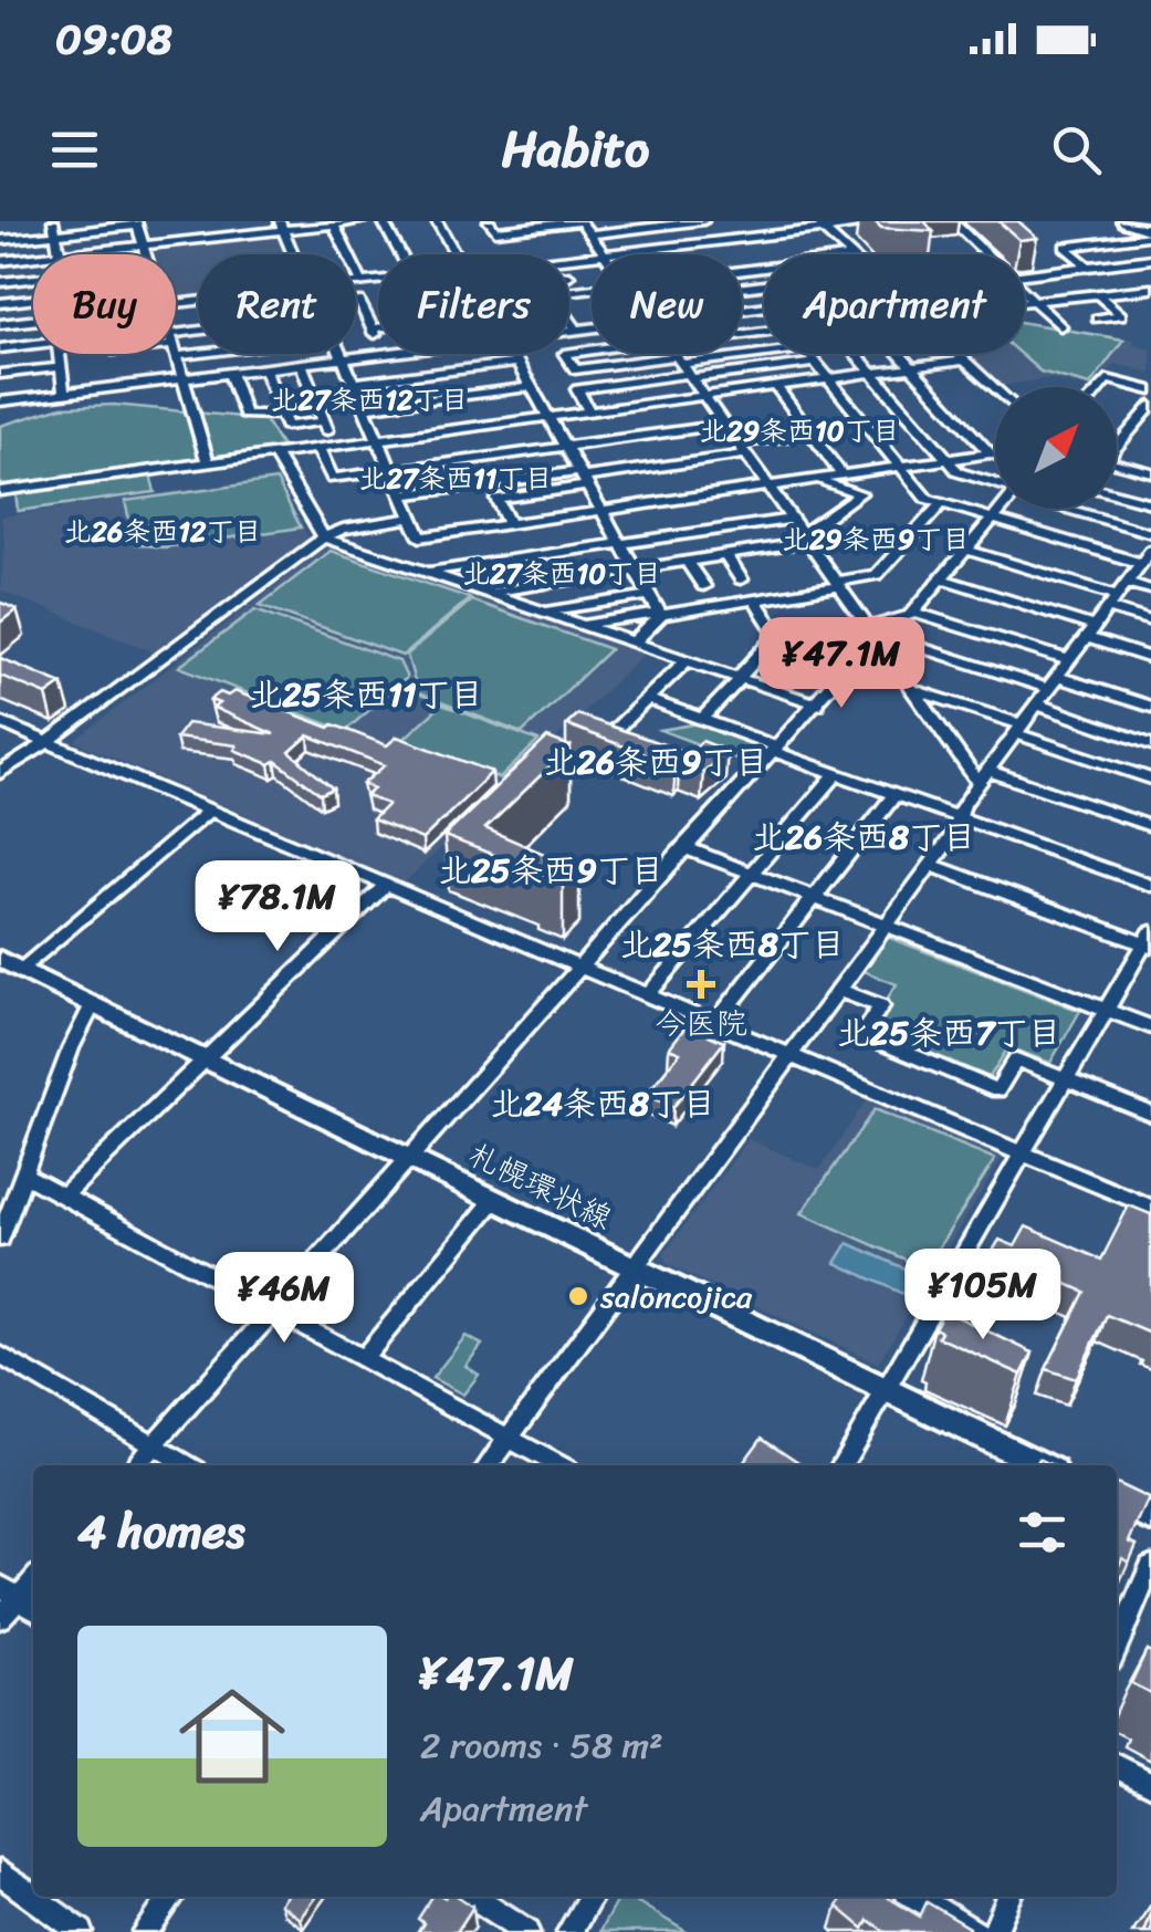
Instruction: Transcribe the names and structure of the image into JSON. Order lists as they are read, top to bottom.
{
  "streets": {
    "main road": ["札幌環状線"]
  },
  "districts": [
    "北27条西12丁目",
    "北29条西10丁目",
    "北27条西11丁目",
    "北26条西12丁目",
    "北29条西9丁目",
    "北27条西10丁目",
    "北25条西11丁目",
    "北26条西9丁目",
    "北26条西8丁目",
    "北25条西9丁目",
    "北25条西8丁目",
    "北25条西7丁目",
    "北24条西8丁目"
  ],
  "places": {
    "health": ["今医院"],
    "other": ["saloncojica"]
  },
  "north": "top right",
  "page": {
    "status": "09:08",
    "header": "Habito",
    "chip": [
      "Buy",
      "Rent",
      "Filters",
      "New",
      "Apartment"
    ],
    "price": [
      "¥47.1M",
      "¥78.1M",
      "¥105M",
      "¥46M"
    ],
    "heading": "4 homes",
    "list": [
      {
        "name": "¥47.1M",
        "note": "2 rooms · 58 m² · Apartment"
      }
    ]
  }
}
